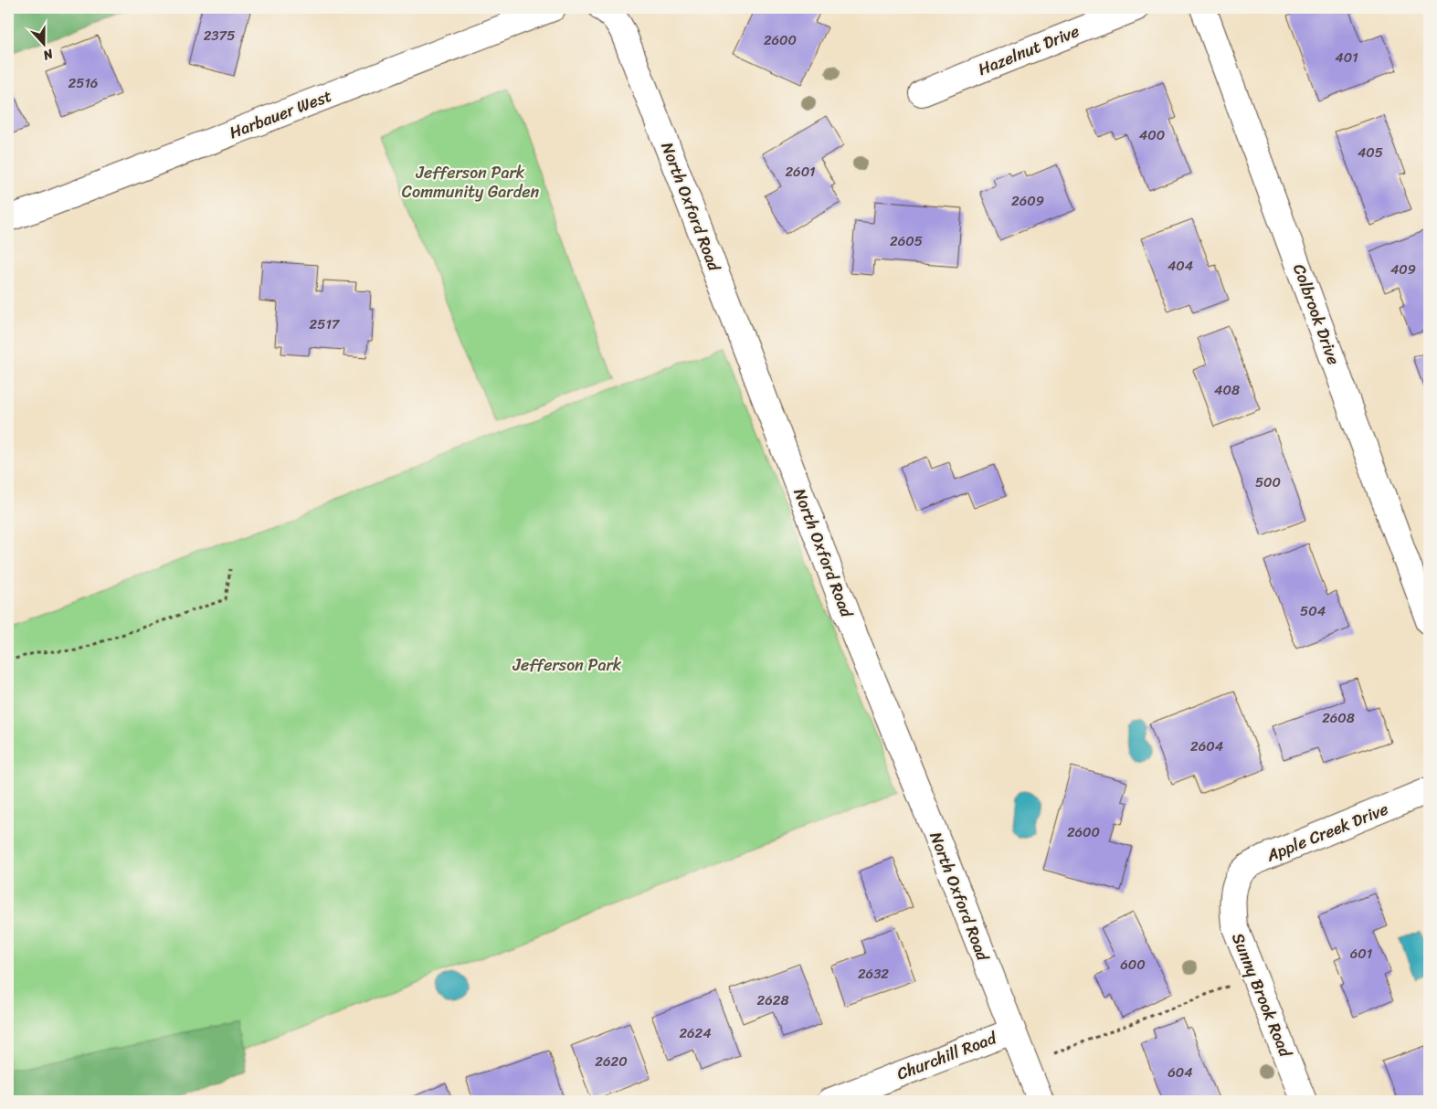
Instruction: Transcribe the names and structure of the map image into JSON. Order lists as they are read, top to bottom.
{
  "streets": {
    "street": [
      "Hazelnut Drive",
      "Harbauer West",
      "North Oxford Road",
      "Colbrook Drive",
      "Apple Creek Drive",
      "Sunny Brook Road",
      "Churchill Road"
    ]
  },
  "crossings": [
    ["North Oxford Road", "Churchill Road"],
    ["Apple Creek Drive", "Sunny Brook Road"]
  ],
  "parks": ["Jefferson Park Community Garden", "Jefferson Park"],
  "house_numbers": [
    "2375",
    "2600",
    "401",
    "2516",
    "400",
    "405",
    "2601",
    "2609",
    "2605",
    "404",
    "409",
    "2517",
    "408",
    "500",
    "504",
    "2608",
    "2604",
    "2600",
    "601",
    "600",
    "2632",
    "2628",
    "2624",
    "2620",
    "604"
  ],
  "north": "bottom"
}
